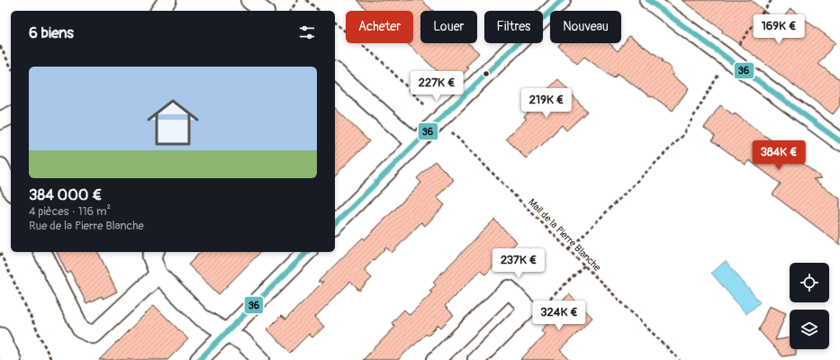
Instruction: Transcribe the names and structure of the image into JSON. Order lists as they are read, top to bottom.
{
  "streets": {
    "path": ["Mail de la Pierre Blanche"]
  },
  "lines": ["transit line 36"],
  "page": {
    "chip": [
      "Acheter",
      "Louer",
      "Filtres",
      "Nouveau"
    ],
    "heading": "6 biens",
    "price": [
      "169K €",
      "227K €",
      "219K €",
      "384K €",
      "237K €",
      "324K €"
    ],
    "list": [
      {
        "name": "384 000 €",
        "note": "4 pièces · 116 m² · Rue de la Pierre Blanche"
      }
    ]
  }
}
